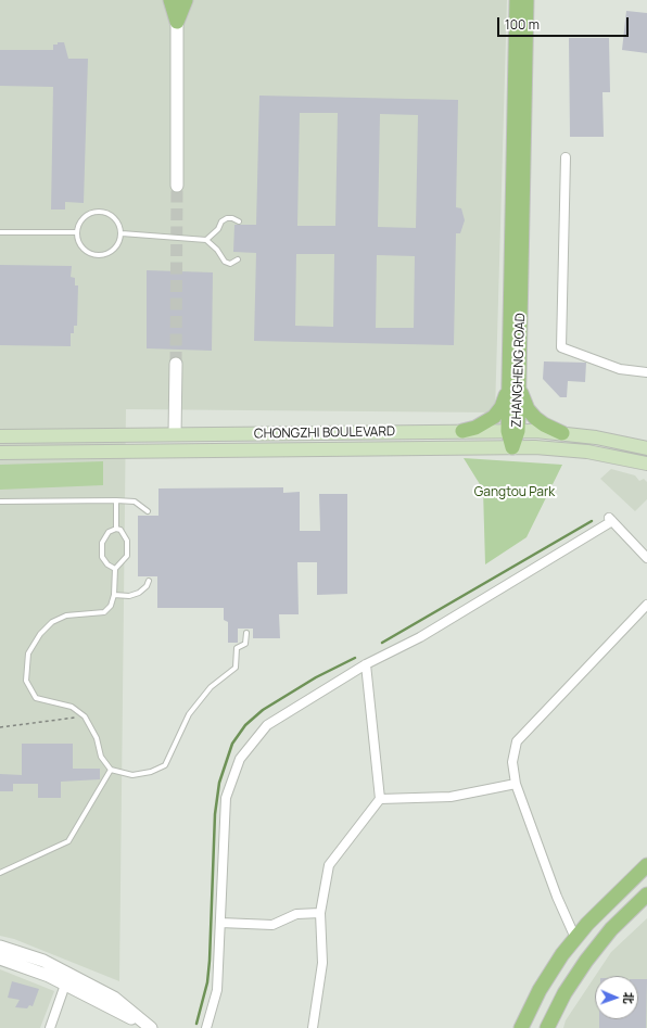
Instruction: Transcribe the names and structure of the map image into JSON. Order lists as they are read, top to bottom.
{
  "streets": {
    "main road": ["ZHANGHENG ROAD", "CHONGZHI BOULEVARD"]
  },
  "crossings": [
    ["ZHANGHENG ROAD", "CHONGZHI BOULEVARD"]
  ],
  "parks": ["Gangtou Park"],
  "scale_bar": "100 m",
  "north": "right"
}
